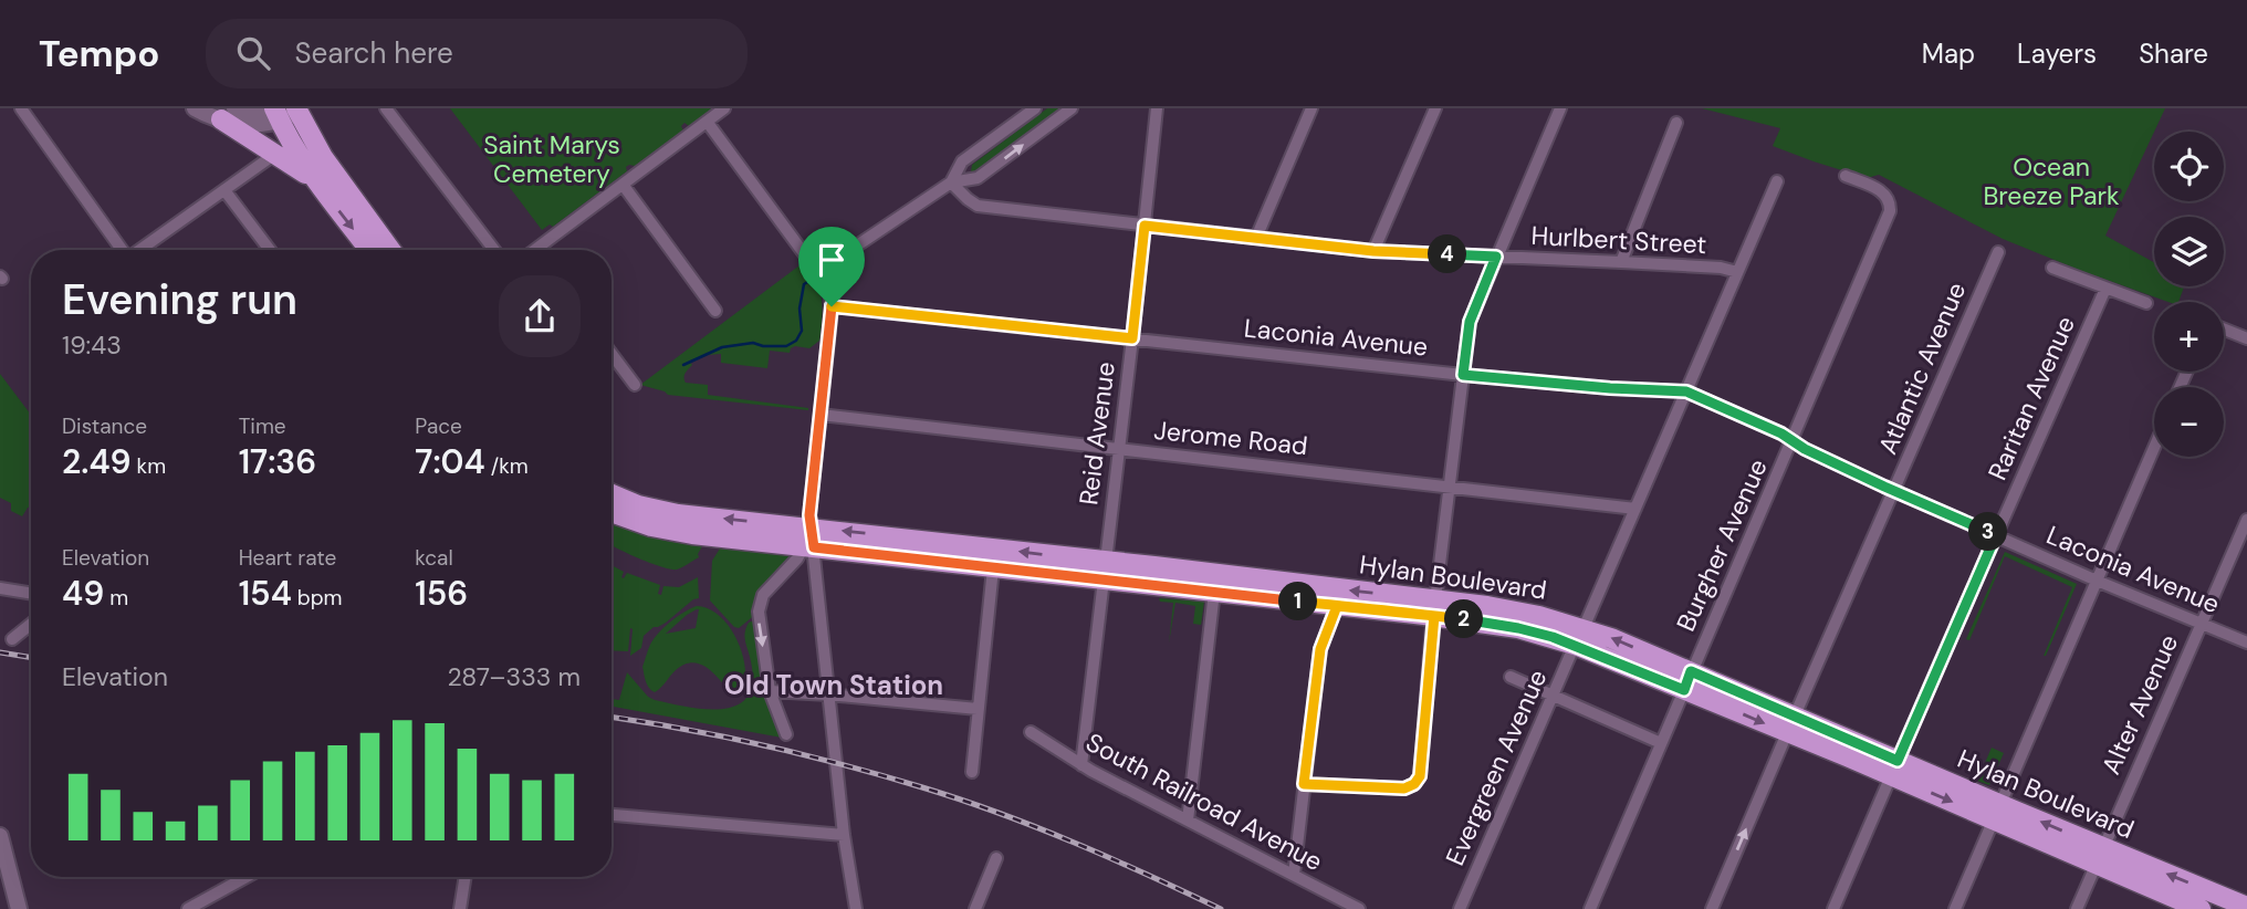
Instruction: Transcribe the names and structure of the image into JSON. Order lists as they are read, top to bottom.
{
  "streets": {
    "main road": ["Hylan Boulevard"],
    "street": [
      "Hurlbert Street",
      "Laconia Avenue",
      "Atlantic Avenue",
      "Raritan Avenue",
      "Reid Avenue",
      "Jerome Road",
      "Burgher Avenue",
      "Alter Avenue",
      "Evergreen Avenue",
      "South Railroad Avenue"
    ]
  },
  "crossings": [
    ["Hurlbert Street", "Reid Avenue"],
    ["Hurlbert Street", "Evergreen Avenue"],
    ["Laconia Avenue", "Atlantic Avenue"],
    ["Laconia Avenue", "Raritan Avenue"],
    ["Laconia Avenue", "Reid Avenue"],
    ["Laconia Avenue", "Burgher Avenue"],
    ["Laconia Avenue", "Alter Avenue"],
    ["Laconia Avenue", "Evergreen Avenue"],
    ["Atlantic Avenue", "Hylan Boulevard"],
    ["Raritan Avenue", "Hylan Boulevard"],
    ["Reid Avenue", "Jerome Road"],
    ["Reid Avenue", "Hylan Boulevard"],
    ["Reid Avenue", "South Railroad Avenue"],
    ["Jerome Road", "Evergreen Avenue"],
    ["Burgher Avenue", "Hylan Boulevard"],
    ["Hylan Boulevard", "Alter Avenue"],
    ["Hylan Boulevard", "Evergreen Avenue"]
  ],
  "districts": ["Old Town Station"],
  "parks": ["Saint Marys Cemetery", "Ocean Breeze Park"],
  "page": {
    "header": "Tempo",
    "search": "Search here",
    "nav": ["Map", "Layers", "Share"],
    "map_buttons": ["+", "−"],
    "pins": [
      "4",
      "3",
      "1",
      "2"
    ],
    "heading": ["Evening run", "19:43"],
    "stats": [
      ["Distance", "2.49 km"],
      ["Time", "17:36"],
      ["Pace", "7:04 /km"],
      ["Elevation", "49 m"],
      ["Heart rate", "154 bpm"],
      ["kcal", "156"]
    ],
    "chart": ["Elevation", "287–333 m"]
  }
}
